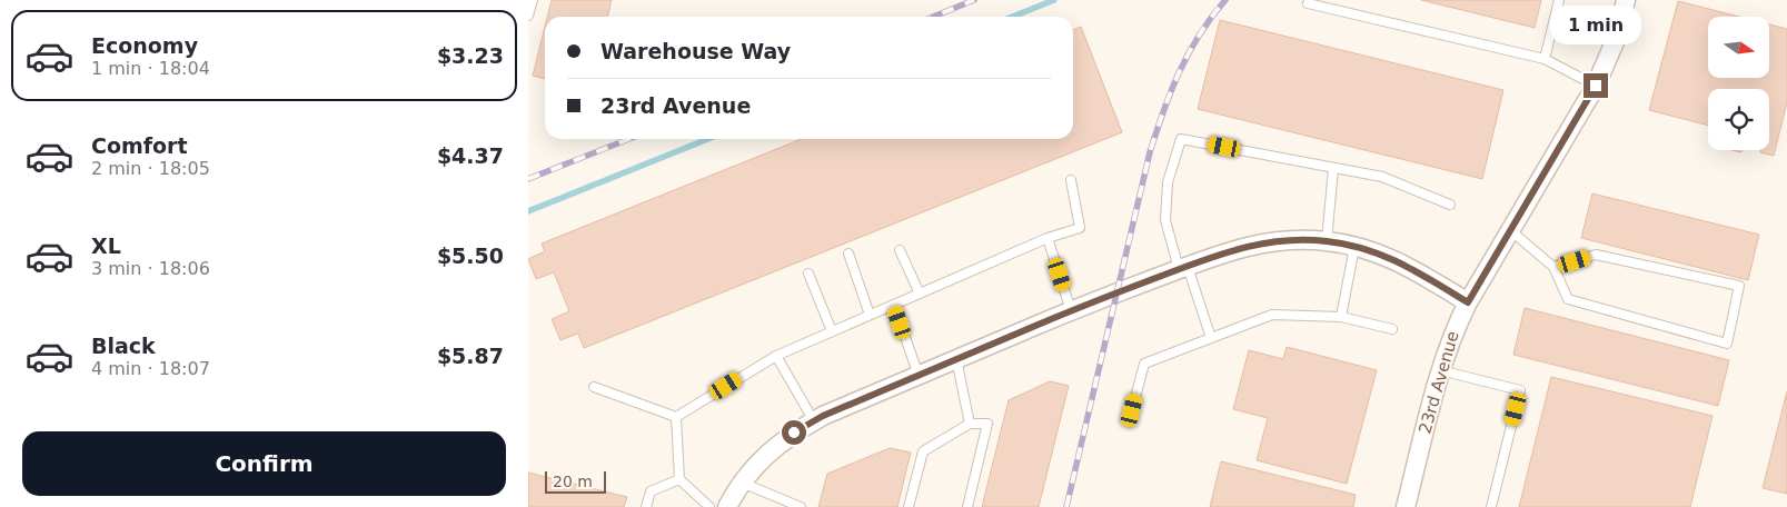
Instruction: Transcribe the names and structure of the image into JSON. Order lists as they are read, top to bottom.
{
  "streets": {
    "street": ["23rd Avenue"]
  },
  "scale_bar": "20 m",
  "north": "right",
  "page": {
    "bubble": "1 min",
    "list": [
      {
        "name": "Economy",
        "note": "1 min · 18:04",
        "value": "$3.23"
      },
      {
        "name": "Comfort",
        "note": "2 min · 18:05",
        "value": "$4.37"
      },
      {
        "name": "XL",
        "note": "3 min · 18:06",
        "value": "$5.50"
      },
      {
        "name": "Black",
        "note": "4 min · 18:07",
        "value": "$5.87"
      }
    ],
    "banner": ["Warehouse Way", "23rd Avenue"],
    "buttons": "Confirm",
    "scale": "20 m"
  }
}
